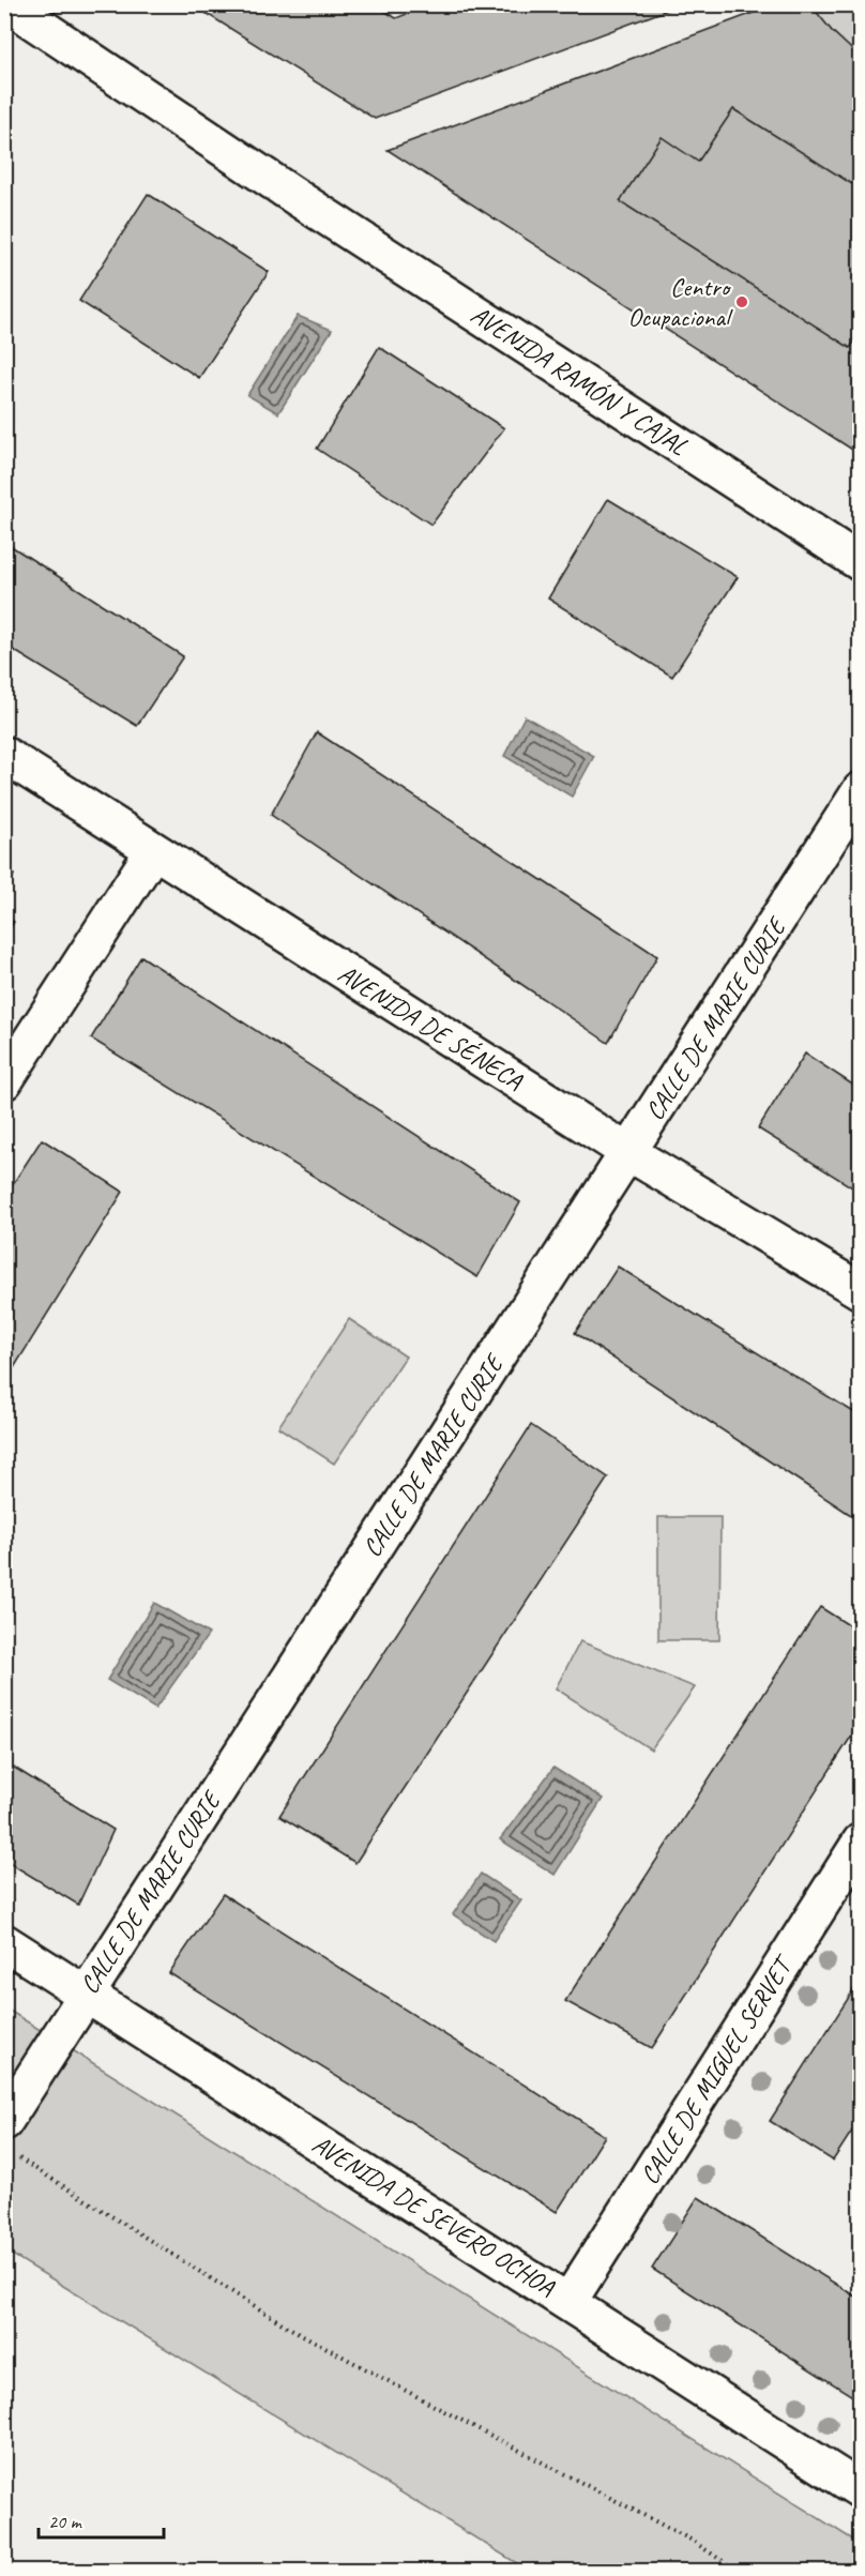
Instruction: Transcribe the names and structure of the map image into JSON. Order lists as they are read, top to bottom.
{
  "streets": {
    "street": [
      "AVENIDA RAMÓN Y CAJAL",
      "CALLE DE MARIE CURIE",
      "AVENIDA DE SÉNECA",
      "CALLE DE MIGUEL SERVET",
      "AVENIDA DE SEVERO OCHOA"
    ]
  },
  "crossings": [
    ["CALLE DE MARIE CURIE", "AVENIDA DE SÉNECA"],
    ["CALLE DE MARIE CURIE", "AVENIDA DE SEVERO OCHOA"],
    ["CALLE DE MIGUEL SERVET", "AVENIDA DE SEVERO OCHOA"]
  ],
  "places": ["Centro Ocupacional"],
  "scale_bar": "20 m"
}
